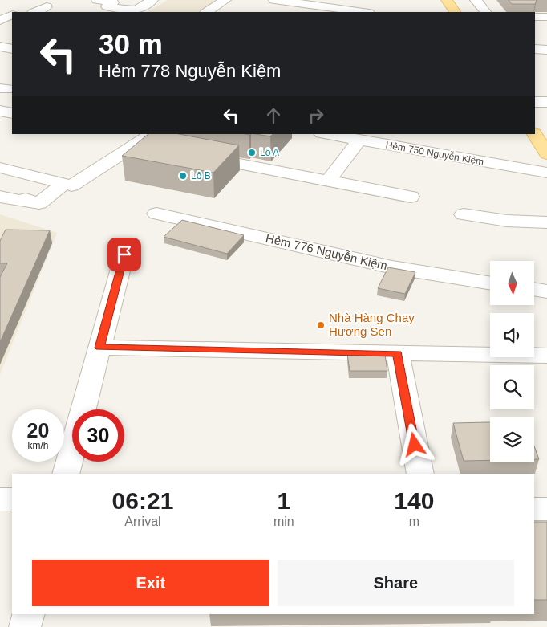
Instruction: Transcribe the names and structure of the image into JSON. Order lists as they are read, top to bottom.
{
  "streets": {
    "street": ["Hẻm 750 Nguyễn Kiệm", "Hẻm 776 Nguyễn Kiệm"]
  },
  "places": ["Lô A", "Lô B", "Nhà Hàng Chay Hương Sen"],
  "north": "bottom",
  "page": {
    "turn": ["30 m", "Hẻm 778 Nguyễn Kiệm"],
    "speed": "20 km/h",
    "limit": "30",
    "eta": [
      "06:21",
      "Arrival",
      "1",
      "min",
      "140",
      "m"
    ],
    "buttons": ["Exit", "Share"]
  }
}
